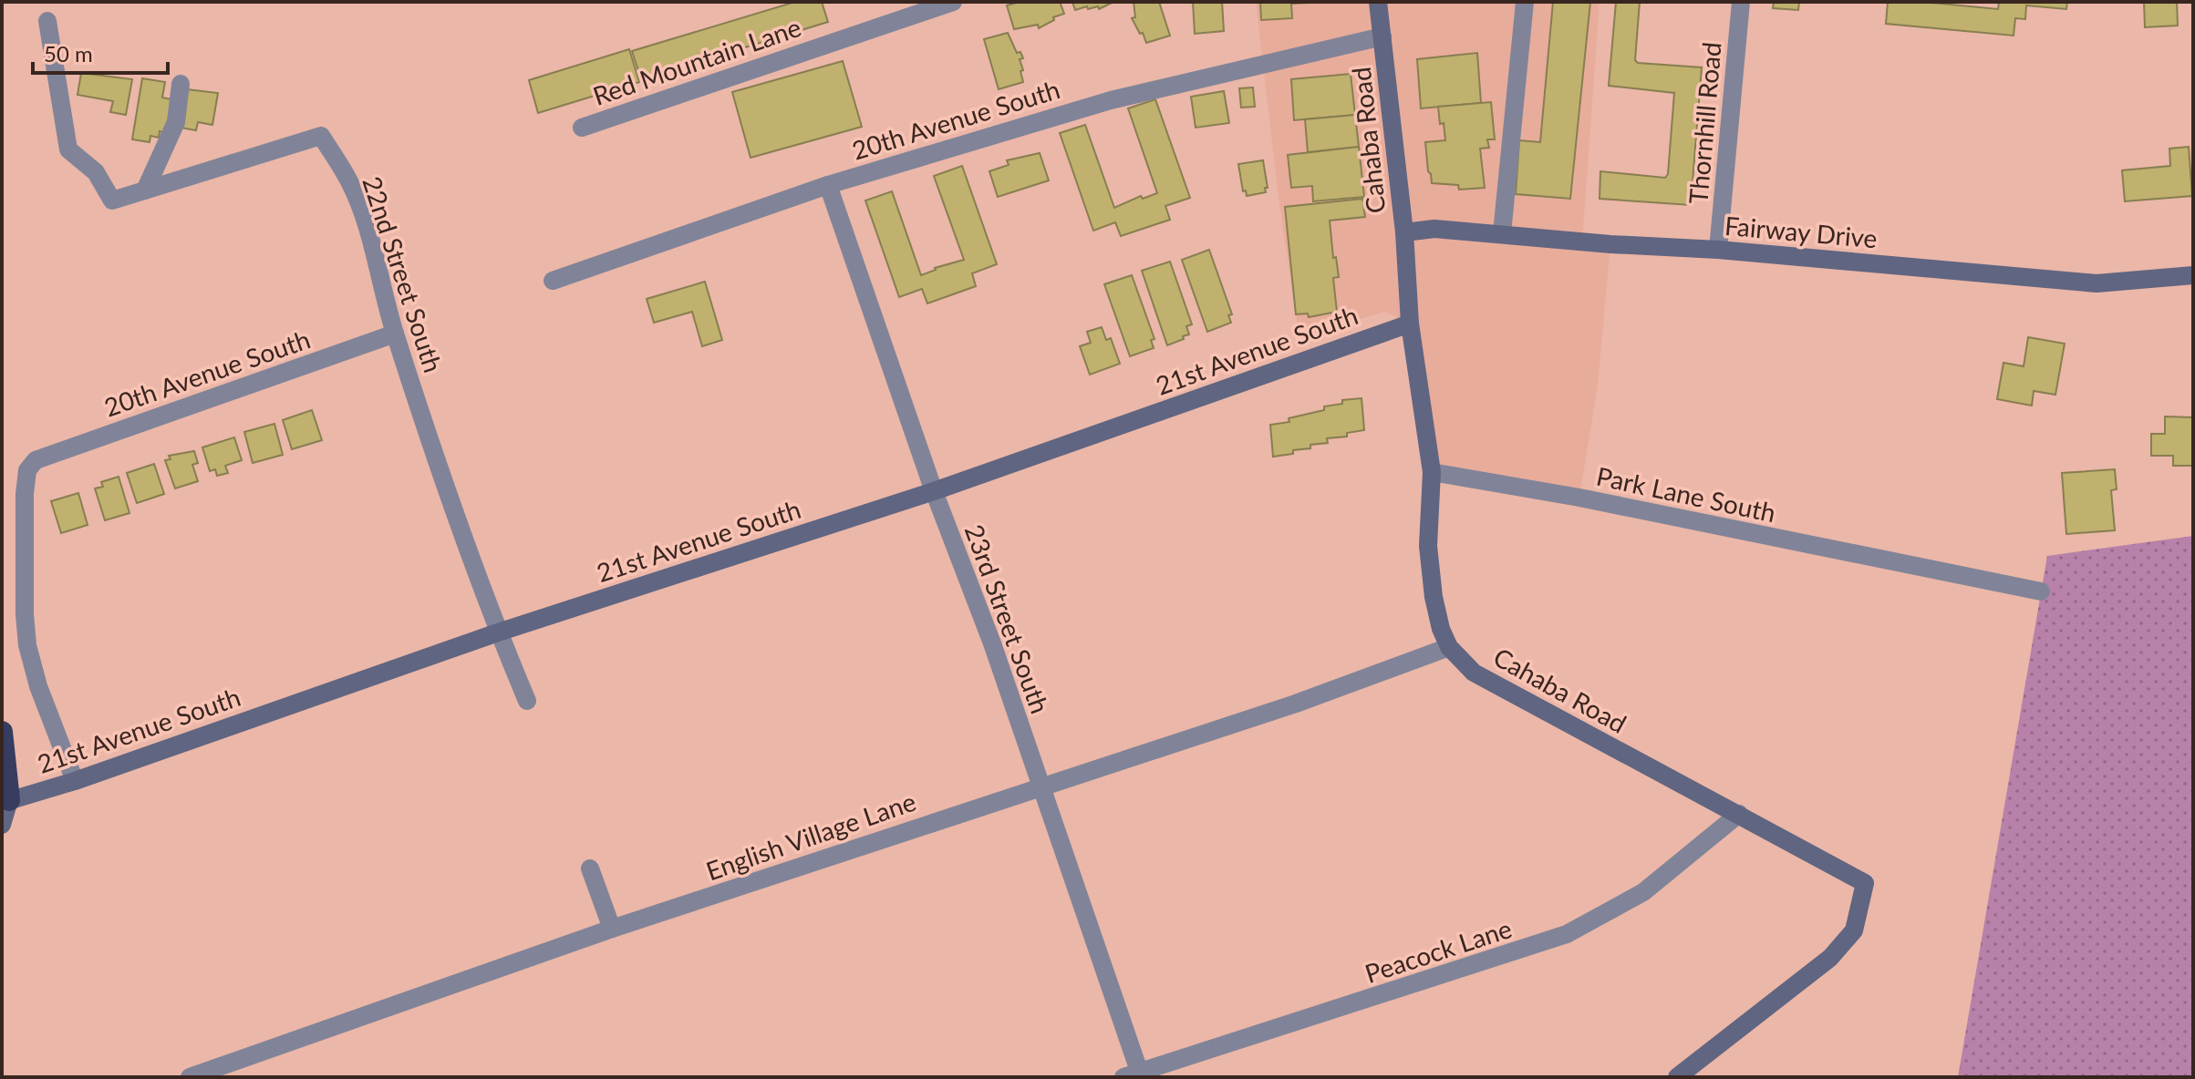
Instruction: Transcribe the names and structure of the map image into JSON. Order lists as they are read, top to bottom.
{
  "streets": {
    "street": [
      "Red Mountain Lane",
      "20th Avenue South",
      "Thornhill Road",
      "Cahaba Road",
      "Fairway Drive",
      "22nd Street South",
      "21st Avenue South",
      "Park Lane South",
      "23rd Street South",
      "English Village Lane",
      "Peacock Lane"
    ]
  },
  "crossings": [
    ["20th Avenue South", "Cahaba Road"],
    ["20th Avenue South", "22nd Street South"],
    ["20th Avenue South", "21st Avenue South"],
    ["20th Avenue South", "23rd Street South"],
    ["Thornhill Road", "Fairway Drive"],
    ["Cahaba Road", "Fairway Drive"],
    ["Cahaba Road", "21st Avenue South"],
    ["Cahaba Road", "Park Lane South"],
    ["Cahaba Road", "English Village Lane"],
    ["Cahaba Road", "Peacock Lane"],
    ["22nd Street South", "21st Avenue South"],
    ["21st Avenue South", "23rd Street South"],
    ["23rd Street South", "English Village Lane"],
    ["23rd Street South", "Peacock Lane"]
  ],
  "scale_bar": "50 m"
}
